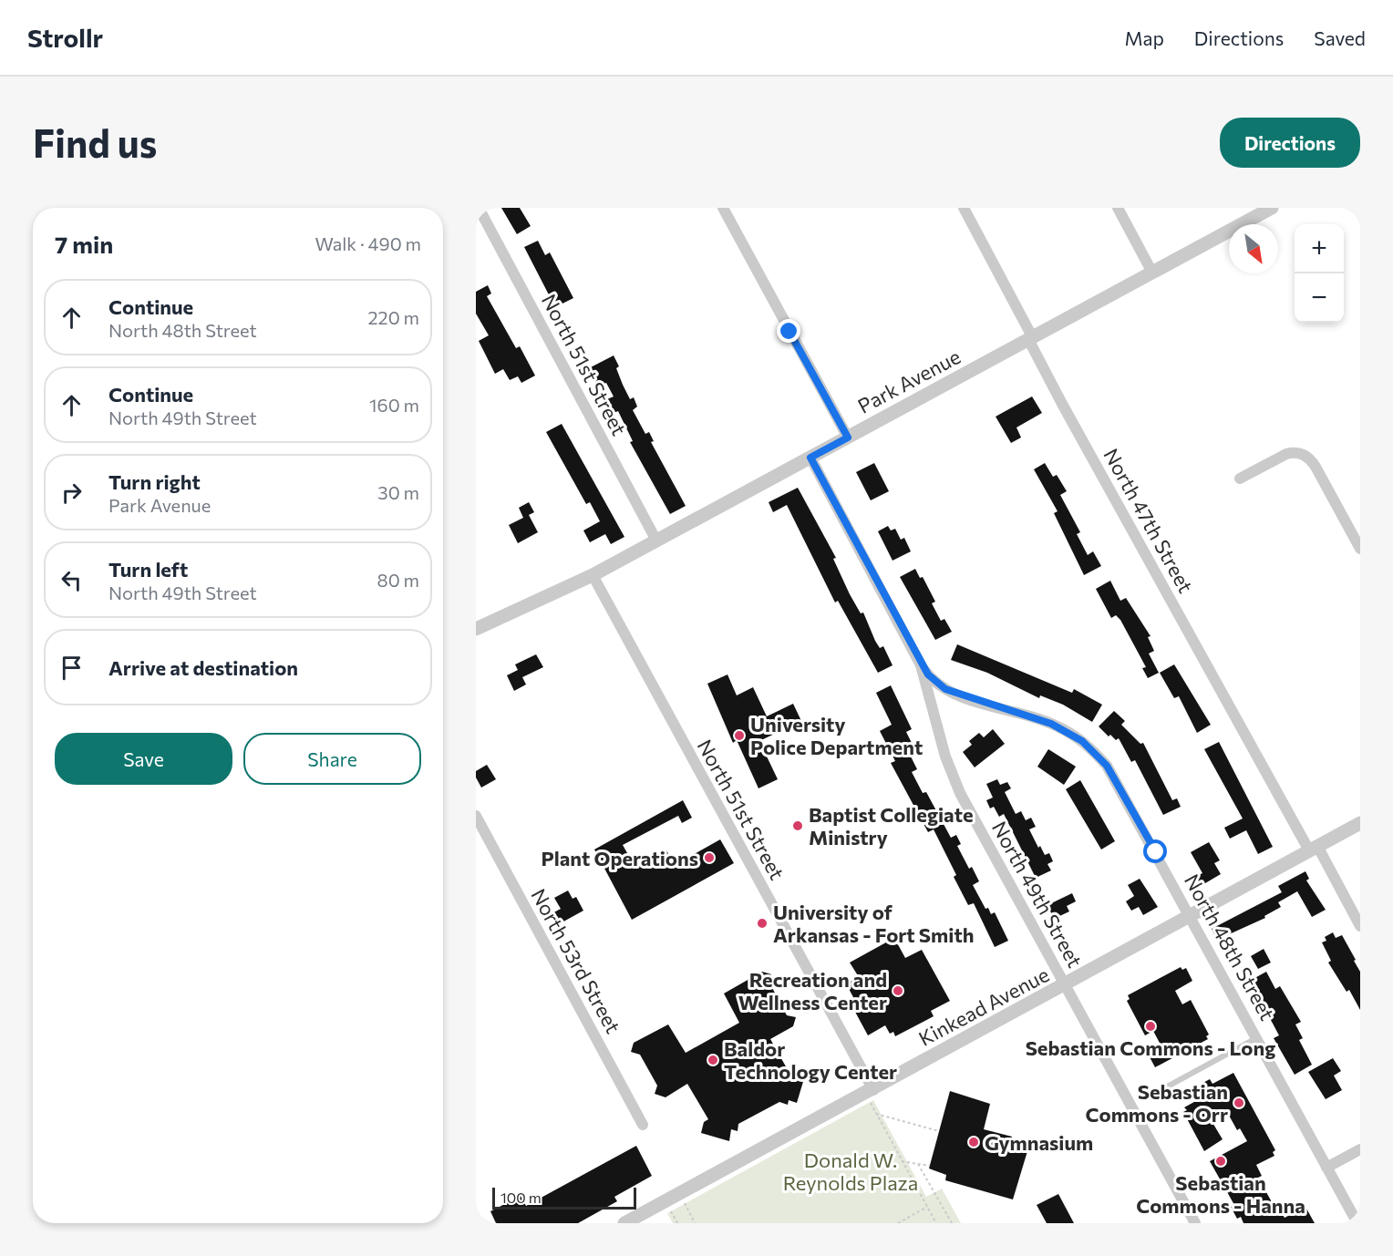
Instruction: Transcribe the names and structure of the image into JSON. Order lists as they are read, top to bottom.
{
  "streets": {
    "street": [
      "North 51st Street",
      "Park Avenue",
      "North 47th Street",
      "North 49th Street",
      "North 48th Street",
      "North 53rd Street",
      "Kinkead Avenue"
    ]
  },
  "crossings": [
    ["North 51st Street", "Park Avenue"],
    ["North 51st Street", "Kinkead Avenue"],
    ["Park Avenue", "North 47th Street"],
    ["Park Avenue", "North 49th Street"],
    ["North 47th Street", "Kinkead Avenue"],
    ["North 49th Street", "North 48th Street"],
    ["North 49th Street", "Kinkead Avenue"],
    ["North 48th Street", "Kinkead Avenue"]
  ],
  "parks": ["Donald W. Reynolds Plaza"],
  "places": [
    "University Police Department",
    "Baptist Collegiate Ministry",
    "Plant Operations",
    "University of Arkansas - Fort Smith",
    "Recreation and Wellness Center",
    "Sebastian Commons - Long",
    "Baldor Technology Center",
    "Sebastian Commons - Orr",
    "Gymnasium",
    "Sebastian Commons - Hanna"
  ],
  "scale_bar": "100 m",
  "north": "bottom right",
  "page": {
    "header": "Strollr",
    "nav": ["Map", "Directions", "Saved"],
    "buttons": [
      "Directions",
      ["Save", "Share"]
    ],
    "title": "Find us",
    "heading": ["7 min", "Walk · 490 m"],
    "map_buttons": ["+", "−"],
    "list": [
      ["Continue", "North 48th Street", "220 m"],
      ["Continue", "North 49th Street", "160 m"],
      ["Turn right", "Park Avenue", "30 m"],
      ["Turn left", "North 49th Street", "80 m"],
      "Arrive at destination"
    ],
    "scale": "100 m"
  }
}
